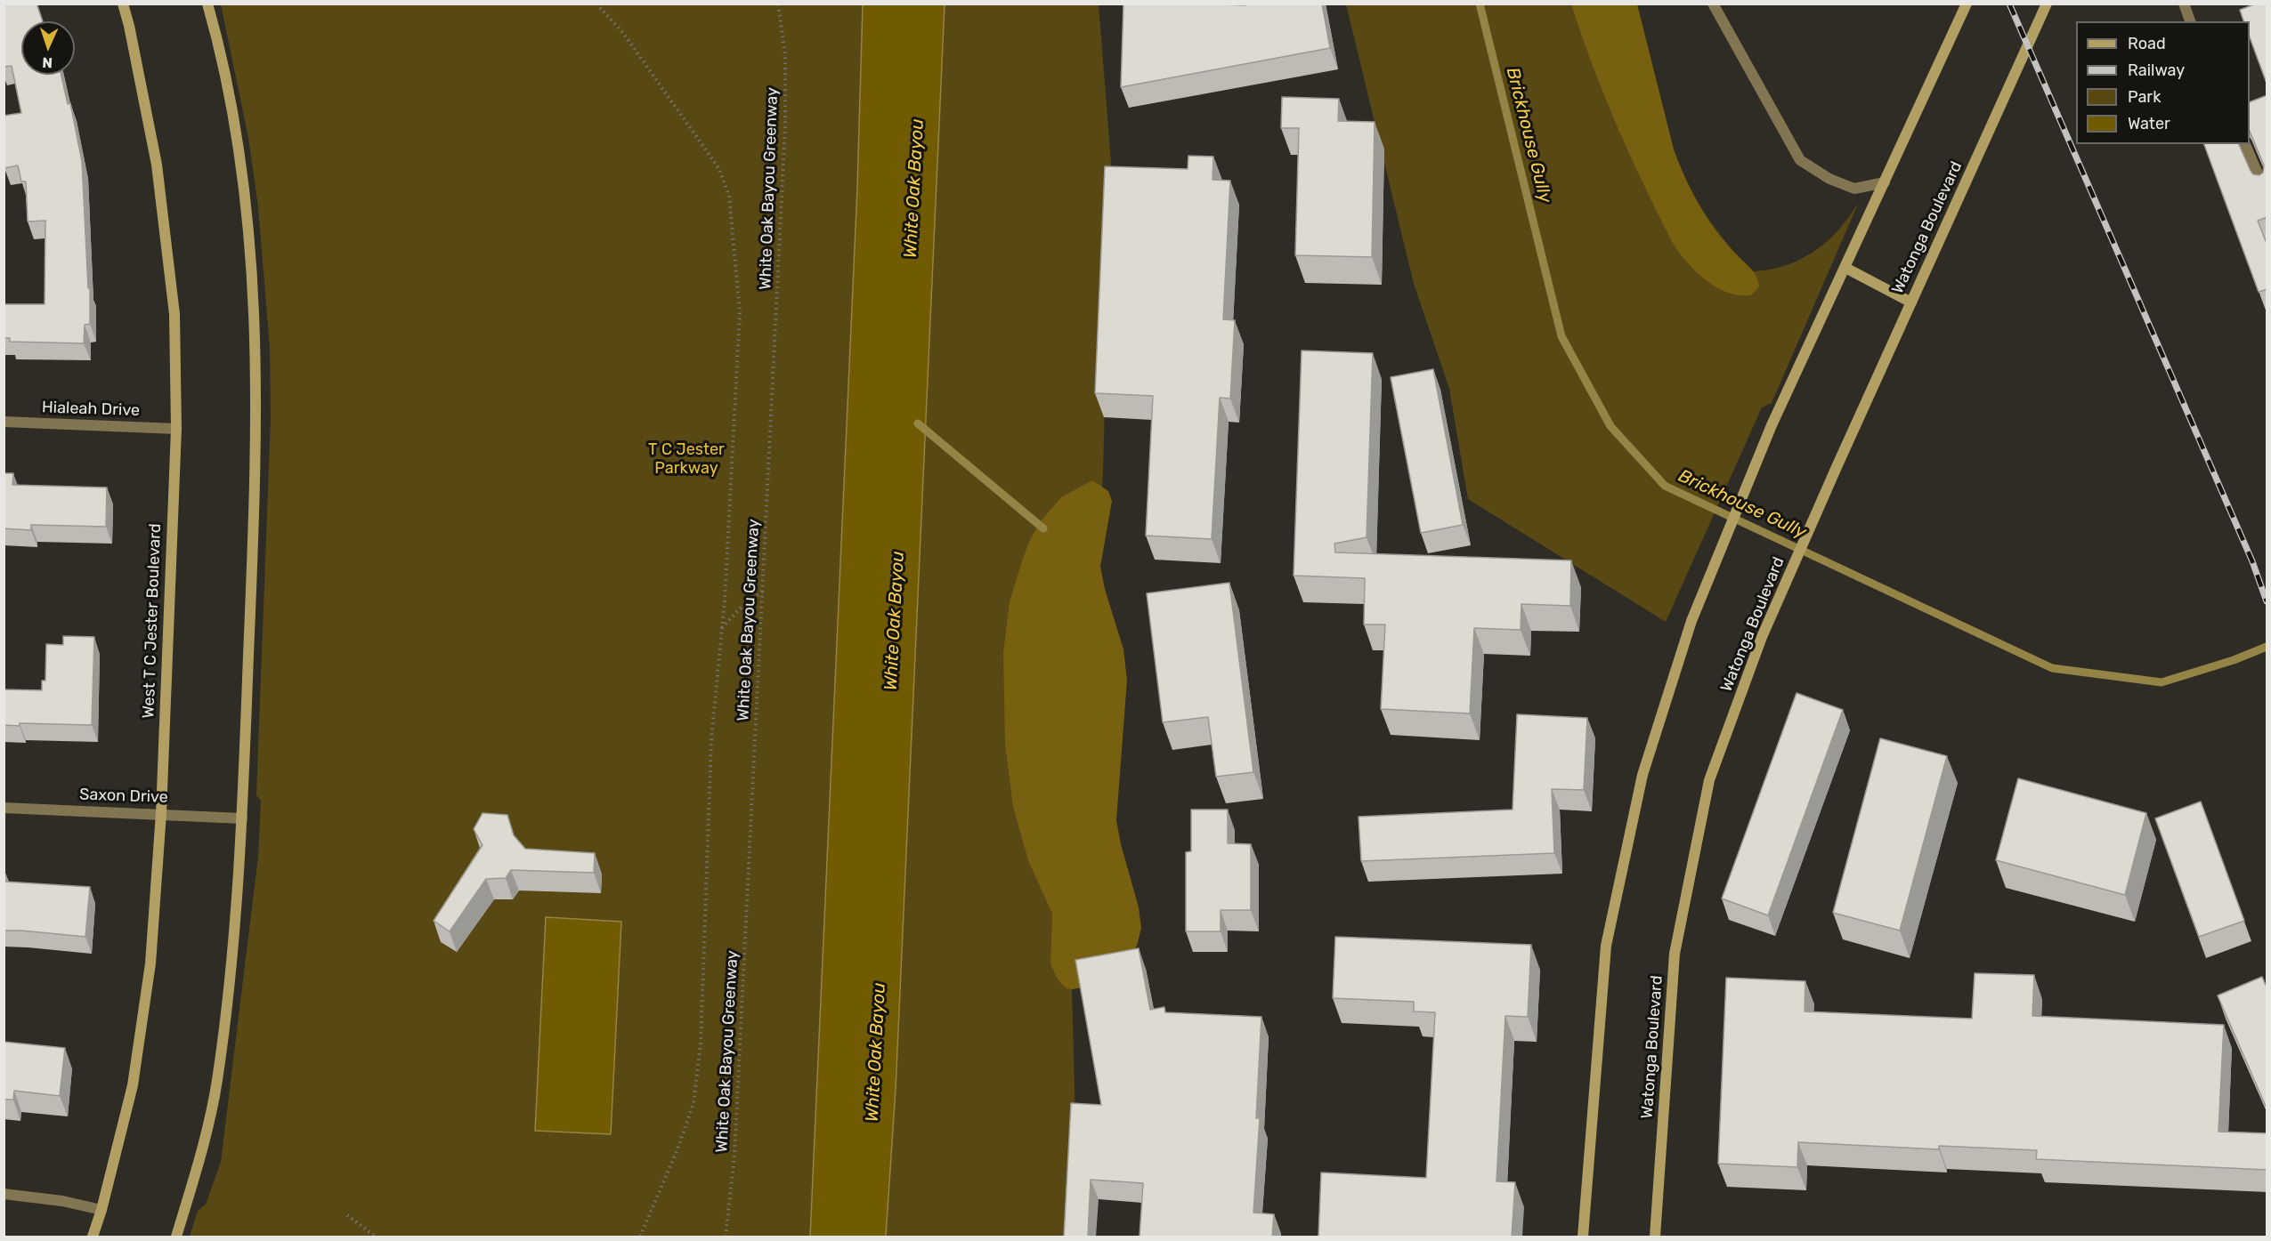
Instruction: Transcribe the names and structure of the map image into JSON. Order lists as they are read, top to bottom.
{
  "streets": {
    "main road": ["Watonga Boulevard", "West T C Jester Boulevard"],
    "street": ["Hialeah Drive", "Saxon Drive"],
    "path": ["White Oak Bayou Greenway"]
  },
  "crossings": [
    ["Hialeah Drive", "West T C Jester Boulevard"],
    ["West T C Jester Boulevard", "Saxon Drive"]
  ],
  "water": ["Brickhouse Gully", "White Oak Bayou"],
  "parks": ["T C Jester Parkway"],
  "legend": [
    "Road",
    "Railway",
    "Park",
    "Water"
  ],
  "north": "bottom"
}
